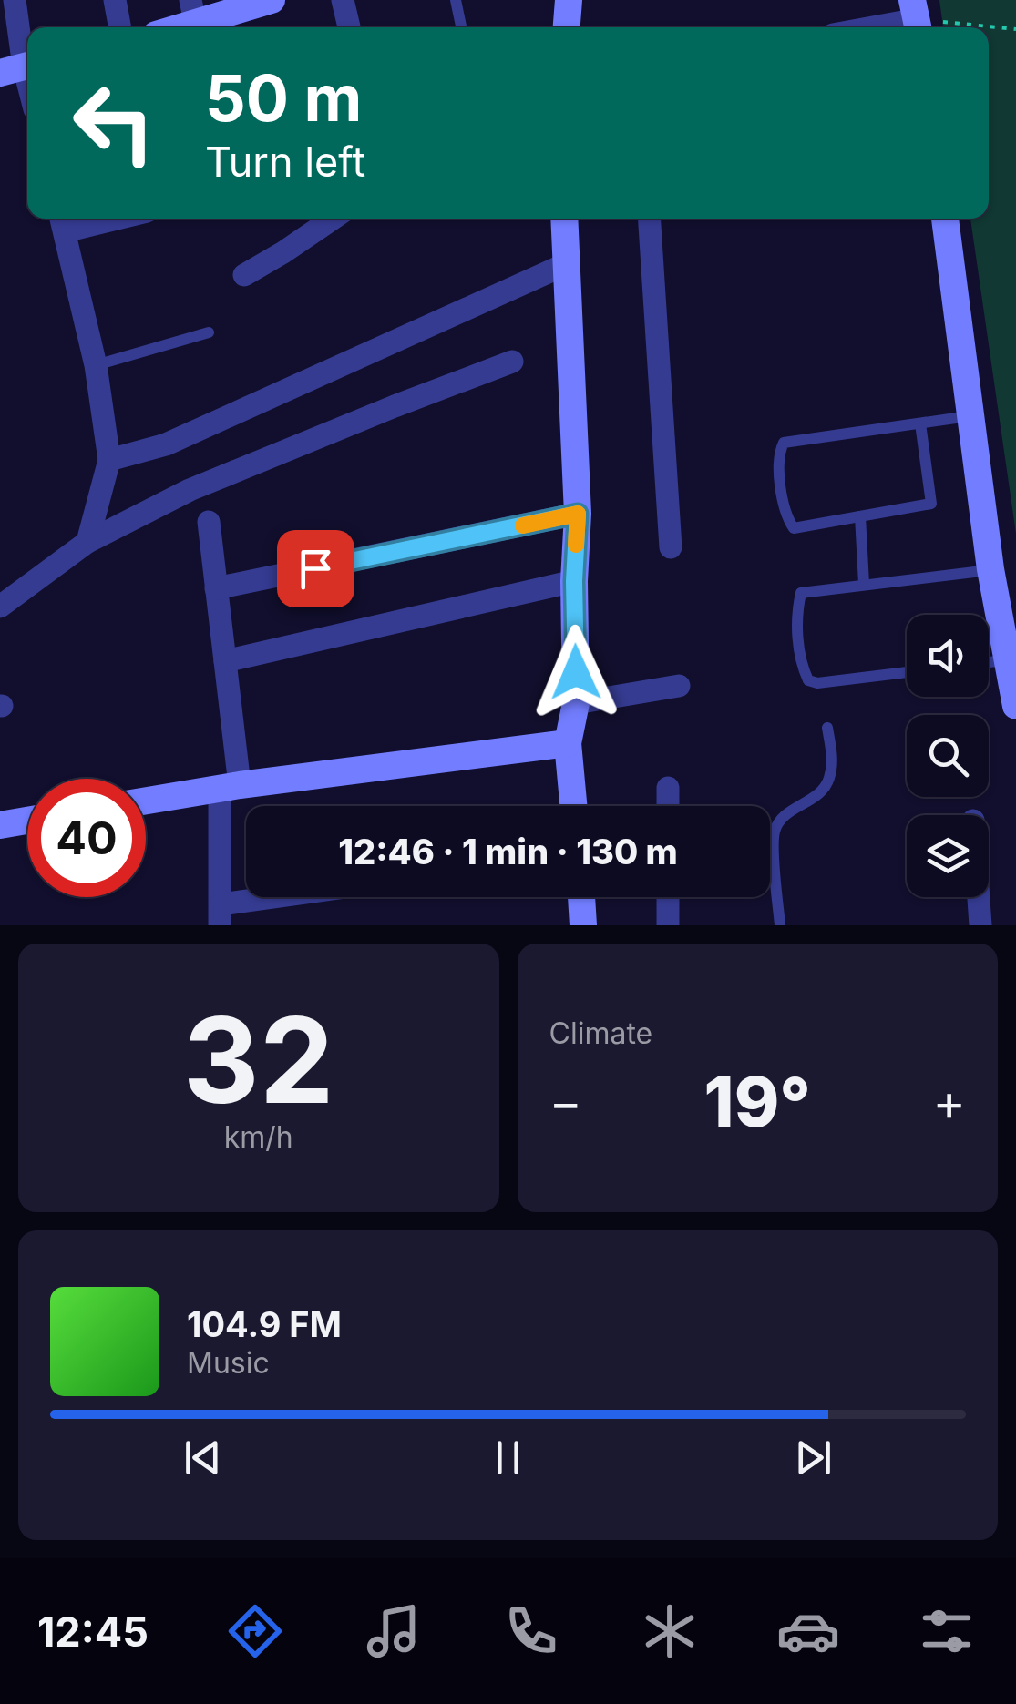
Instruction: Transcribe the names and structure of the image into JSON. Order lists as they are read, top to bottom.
{
  "page": {
    "turn": ["50 m", "Turn left"],
    "limit": "40",
    "trip": "12:46 · 1 min · 130 m",
    "tile": [
      ["32", "km/h"],
      "Climate"
    ],
    "heat": ["−", "19°", "+"],
    "song": ["104.9 FM", "Music"],
    "tabs": "12:45"
  }
}
